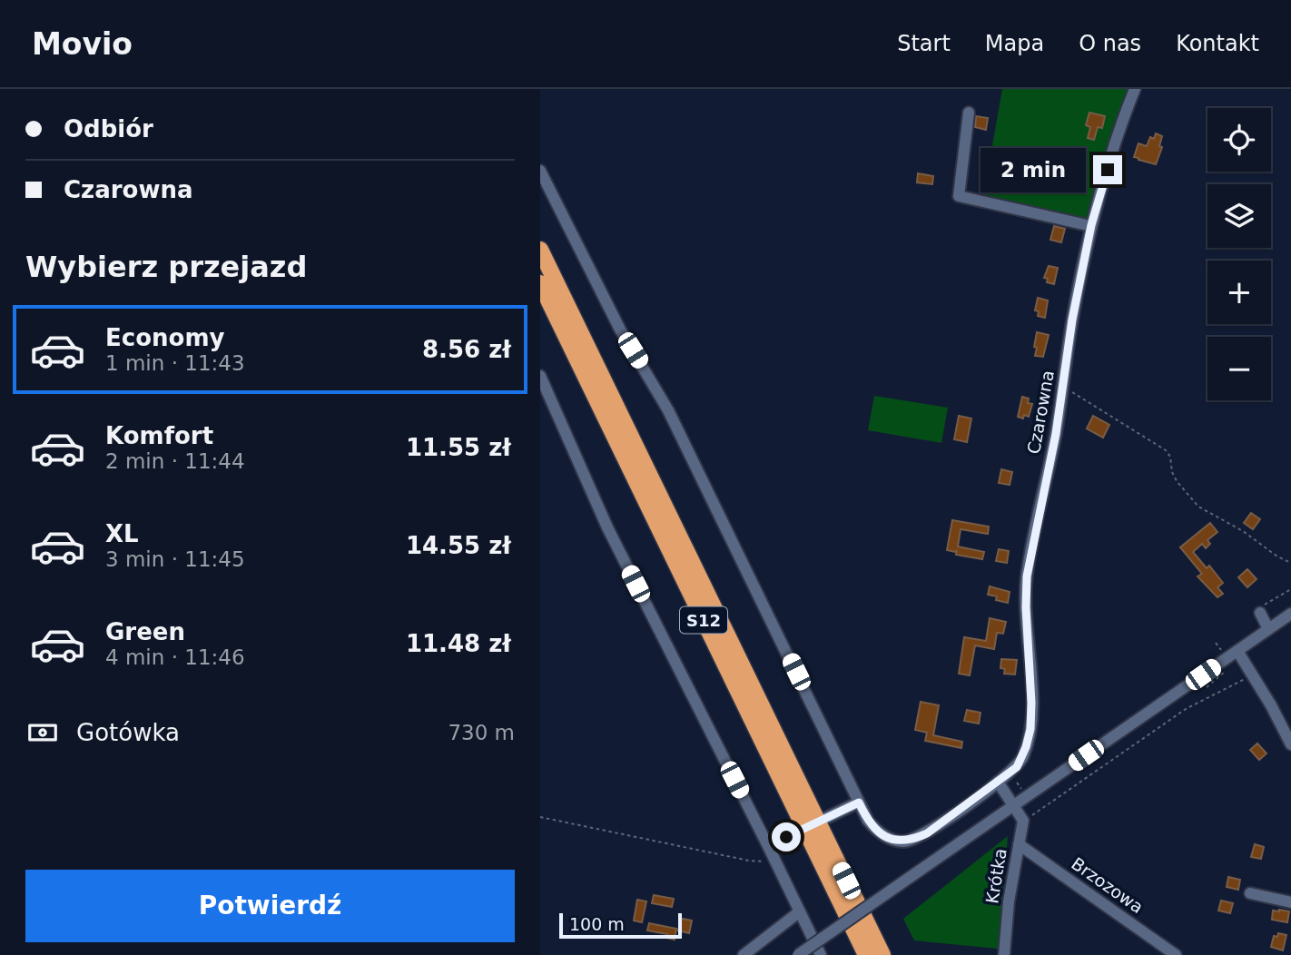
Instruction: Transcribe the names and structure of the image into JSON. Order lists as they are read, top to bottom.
{
  "streets": {
    "highway": ["S12"],
    "street": ["Czarowna", "Krótka", "Brzozowa"]
  },
  "crossings": [
    ["Krótka", "Brzozowa"]
  ],
  "scale_bar": "100 m",
  "page": {
    "header": "Movio",
    "nav": [
      "Start",
      "Mapa",
      "O nas",
      "Kontakt"
    ],
    "banner": ["Odbiór", "Czarowna"],
    "map_buttons": ["+", "−"],
    "bubble": "2 min",
    "heading": "Wybierz przejazd",
    "list": [
      {
        "name": "Economy",
        "note": "1 min · 11:43",
        "value": "8.56 zł"
      },
      {
        "name": "Komfort",
        "note": "2 min · 11:44",
        "value": "11.55 zł"
      },
      {
        "name": "XL",
        "note": "3 min · 11:45",
        "value": "14.55 zł"
      },
      {
        "name": "Green",
        "note": "4 min · 11:46",
        "value": "11.48 zł"
      }
    ],
    "pay": ["Gotówka", "730 m"],
    "buttons": "Potwierdź",
    "scale": "100 m"
  }
}
